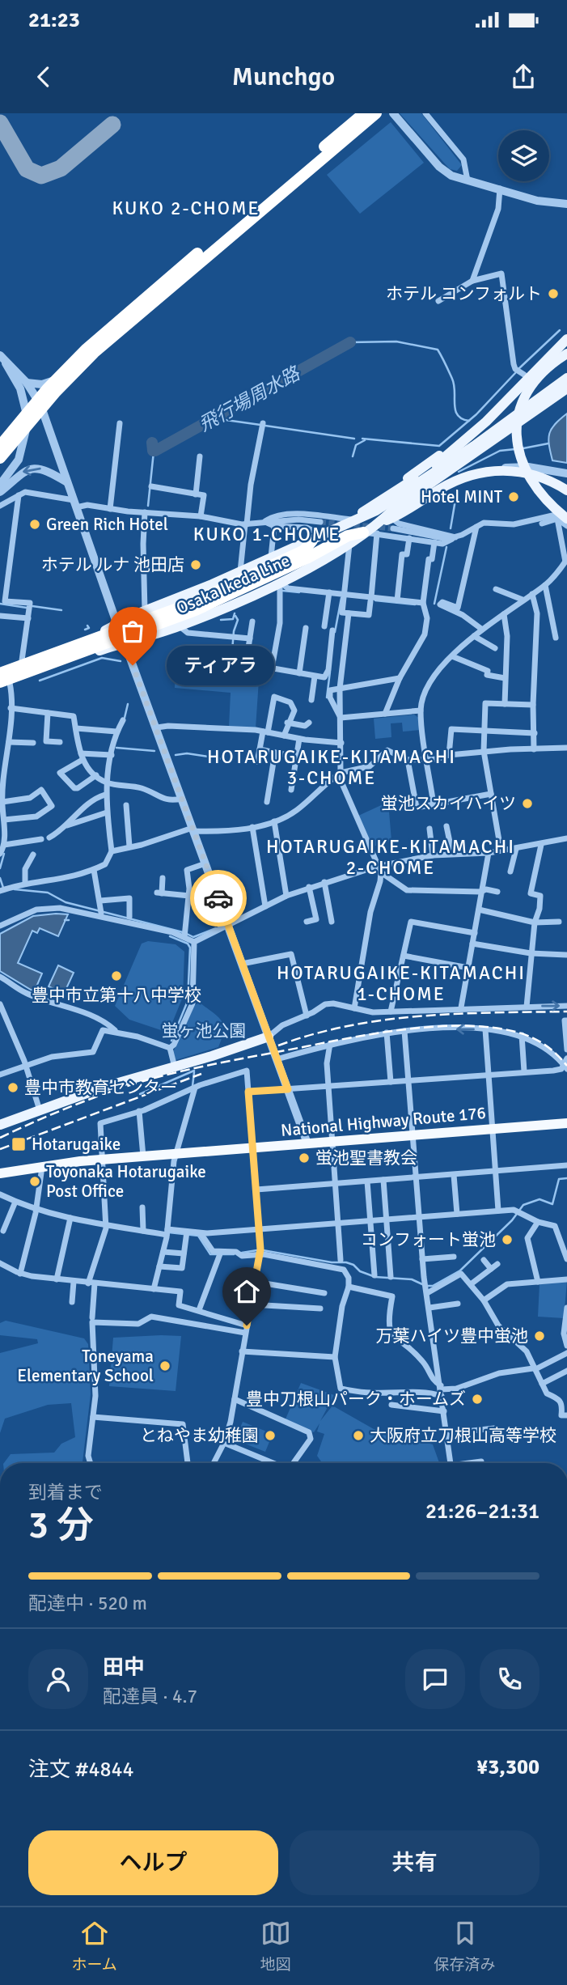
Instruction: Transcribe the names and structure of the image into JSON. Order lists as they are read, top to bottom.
{
  "streets": {
    "highway": ["National Highway Route 176"],
    "main road": ["Osaka Ikeda Line"]
  },
  "districts": [
    "KUKO 2-CHOME",
    "KUKO 1-CHOME",
    "HOTARUGAIKE-KITAMACHI 3-CHOME",
    "HOTARUGAIKE-KITAMACHI 2-CHOME",
    "HOTARUGAIKE-KITAMACHI 1-CHOME"
  ],
  "water": ["飛行場周水路"],
  "parks": ["蛍ヶ池公園"],
  "places": {
    "other": [
      "ホテル コンフォルト",
      "Hotel MINT",
      "Green Rich Hotel",
      "ホテル ルナ 池田店",
      "ティアラ",
      "蛍池スカイハイツ",
      "豊中市立第十八中学校",
      "豊中市教育センター",
      "蛍池聖書教会",
      "Toyonaka Hotarugaike Post Office",
      "コンフォート蛍池",
      "万葉ハイツ豊中蛍池",
      "Toneyama Elementary School",
      "豊中刀根山パーク・ホームズ",
      "とねやま幼稚園",
      "大阪府立刀根山高等学校"
    ],
    "transit": ["Hotarugaike"]
  },
  "page": {
    "status": "21:23",
    "header": "Munchgo",
    "bubble": "ティアラ",
    "heading": ["3 分", "到着まで", "21:26–21:31"],
    "panel": [
      "田中",
      "配達員 · 4.7",
      "注文 #4844",
      "¥3,300"
    ],
    "bar": "配達中 · 520 m",
    "buttons": ["ヘルプ", "共有"],
    "tabs": ["ホーム", "地図", "保存済み"]
  }
}
